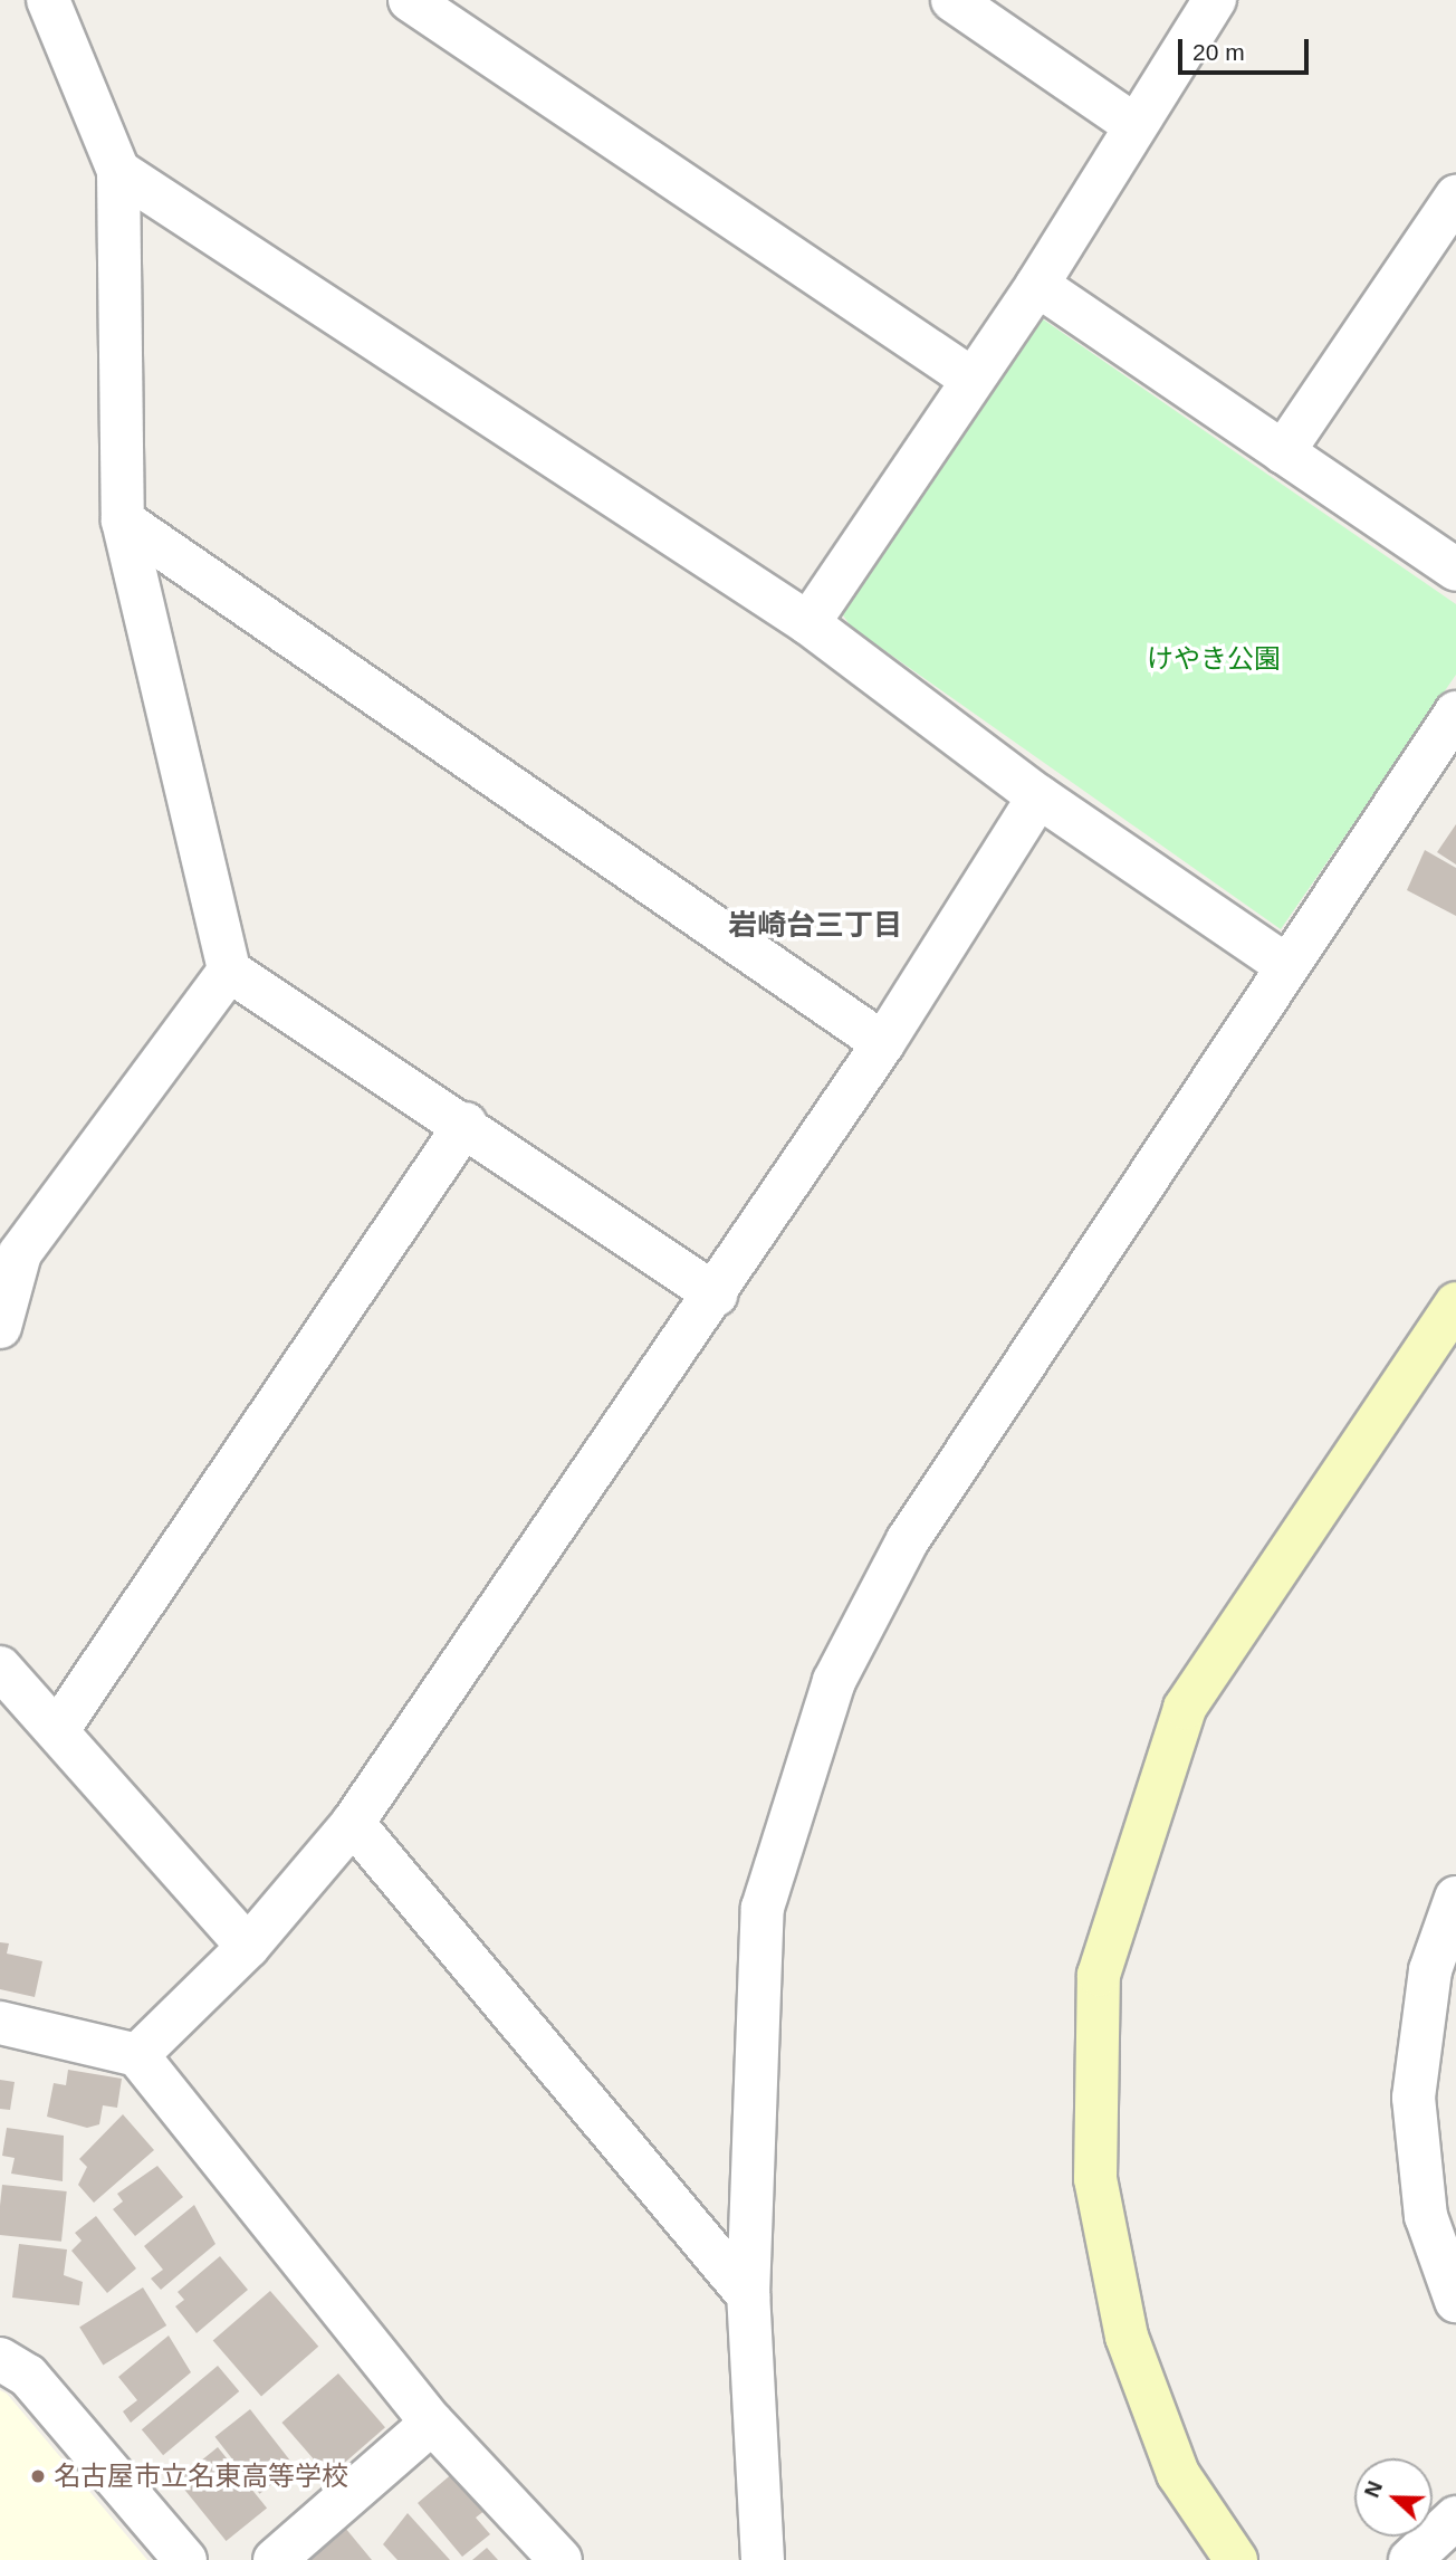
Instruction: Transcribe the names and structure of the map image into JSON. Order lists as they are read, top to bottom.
{
  "districts": ["岩崎台三丁目"],
  "parks": ["けやき公園"],
  "places": ["名古屋市立名東高等学校"],
  "scale_bar": "20 m",
  "north": "left"
}
